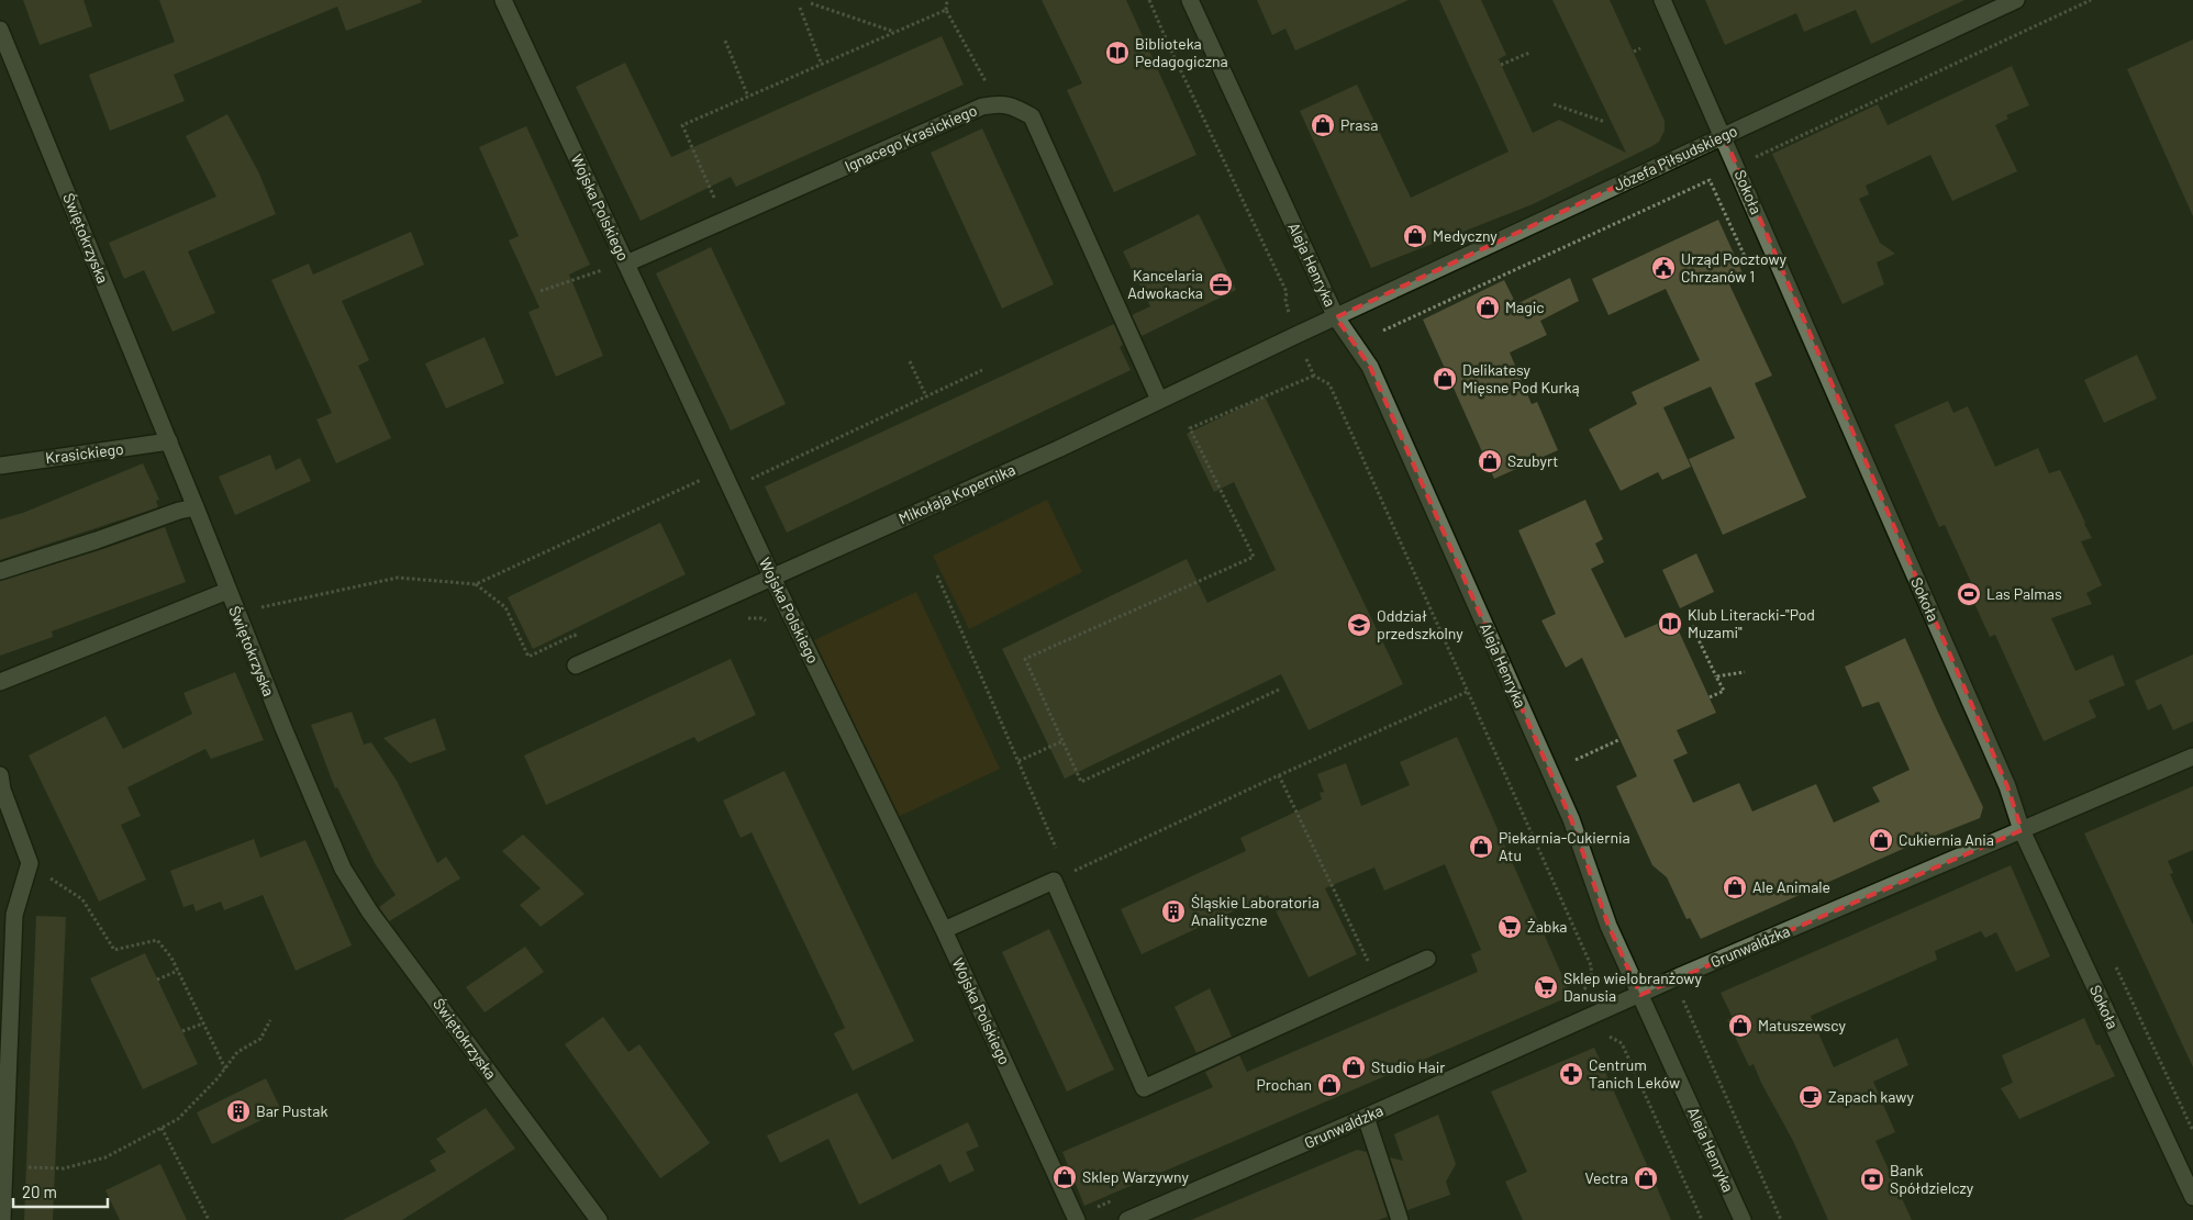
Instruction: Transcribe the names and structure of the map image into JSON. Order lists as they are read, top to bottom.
{
  "streets": {
    "street": [
      "Ignacego Krasickiego",
      "Józefa Piłsudskiego",
      "Sokoła",
      "Wojska Polskiego",
      "Świętokrzyska",
      "Aleja Henryka",
      "Krasickiego",
      "Mikołaja Kopernika",
      "Grunwaldzka"
    ]
  },
  "crossings": [
    ["Ignacego Krasickiego", "Wojska Polskiego"],
    ["Ignacego Krasickiego", "Mikołaja Kopernika"],
    ["Józefa Piłsudskiego", "Sokoła"],
    ["Józefa Piłsudskiego", "Aleja Henryka"],
    ["Józefa Piłsudskiego", "Mikołaja Kopernika"],
    ["Sokoła", "Grunwaldzka"],
    ["Wojska Polskiego", "Mikołaja Kopernika"],
    ["Świętokrzyska", "Krasickiego"],
    ["Aleja Henryka", "Mikołaja Kopernika"],
    ["Aleja Henryka", "Grunwaldzka"]
  ],
  "places": {
    "library": ["Biblioteka Pedagogiczna", "Klub Literacki-\"Pod Muzami\""],
    "shop": [
      "Prasa",
      "Medyczny",
      "Magic",
      "Delikatesy Mięsne Pod Kurką",
      "Szubyrt",
      "Cukiernia Ania",
      "Piekarnia-Cukiernia Atu",
      "Ale Animale",
      "Matuszewscy",
      "Studio Hair",
      "Prochan",
      "Sklep Warzywny",
      "Vectra"
    ],
    "public building": ["Urząd Pocztowy Chrzanów 1"],
    "office": ["Kancelaria Adwokacka"],
    "sports": ["Las Palmas"],
    "school or university": ["Oddział przedszkolny"],
    "building": ["Śląskie Laboratoria Analityczne", "Bar Pustak"],
    "supermarket": ["Żabka", "Sklep wielobranżowy Danusia"],
    "pharmacy": ["Centrum Tanich Leków"],
    "cafe": ["Zapach kawy"],
    "bank": ["Bank Spółdzielczy"]
  },
  "scale_bar": "20 m"
}
